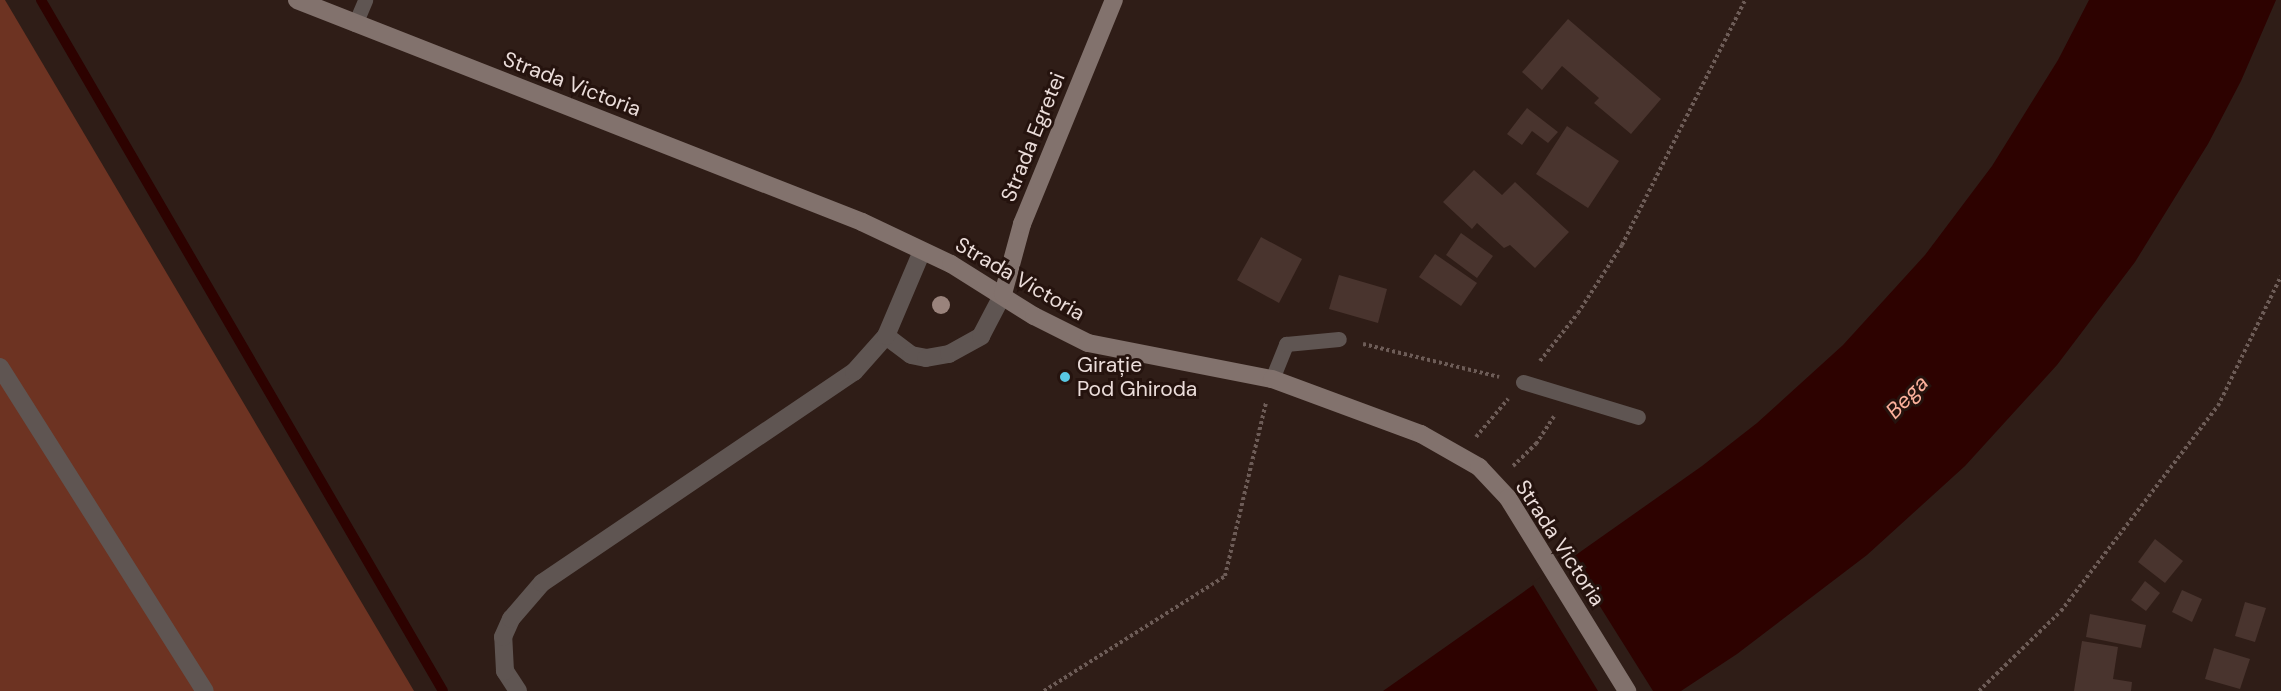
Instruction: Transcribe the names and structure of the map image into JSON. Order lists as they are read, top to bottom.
{
  "streets": {
    "street": ["Strada Victoria", "Strada Egretei"]
  },
  "crossings": [
    ["Strada Victoria", "Strada Egretei"]
  ],
  "water": ["Bega"],
  "places": ["Girație Pod Ghiroda"]
}
